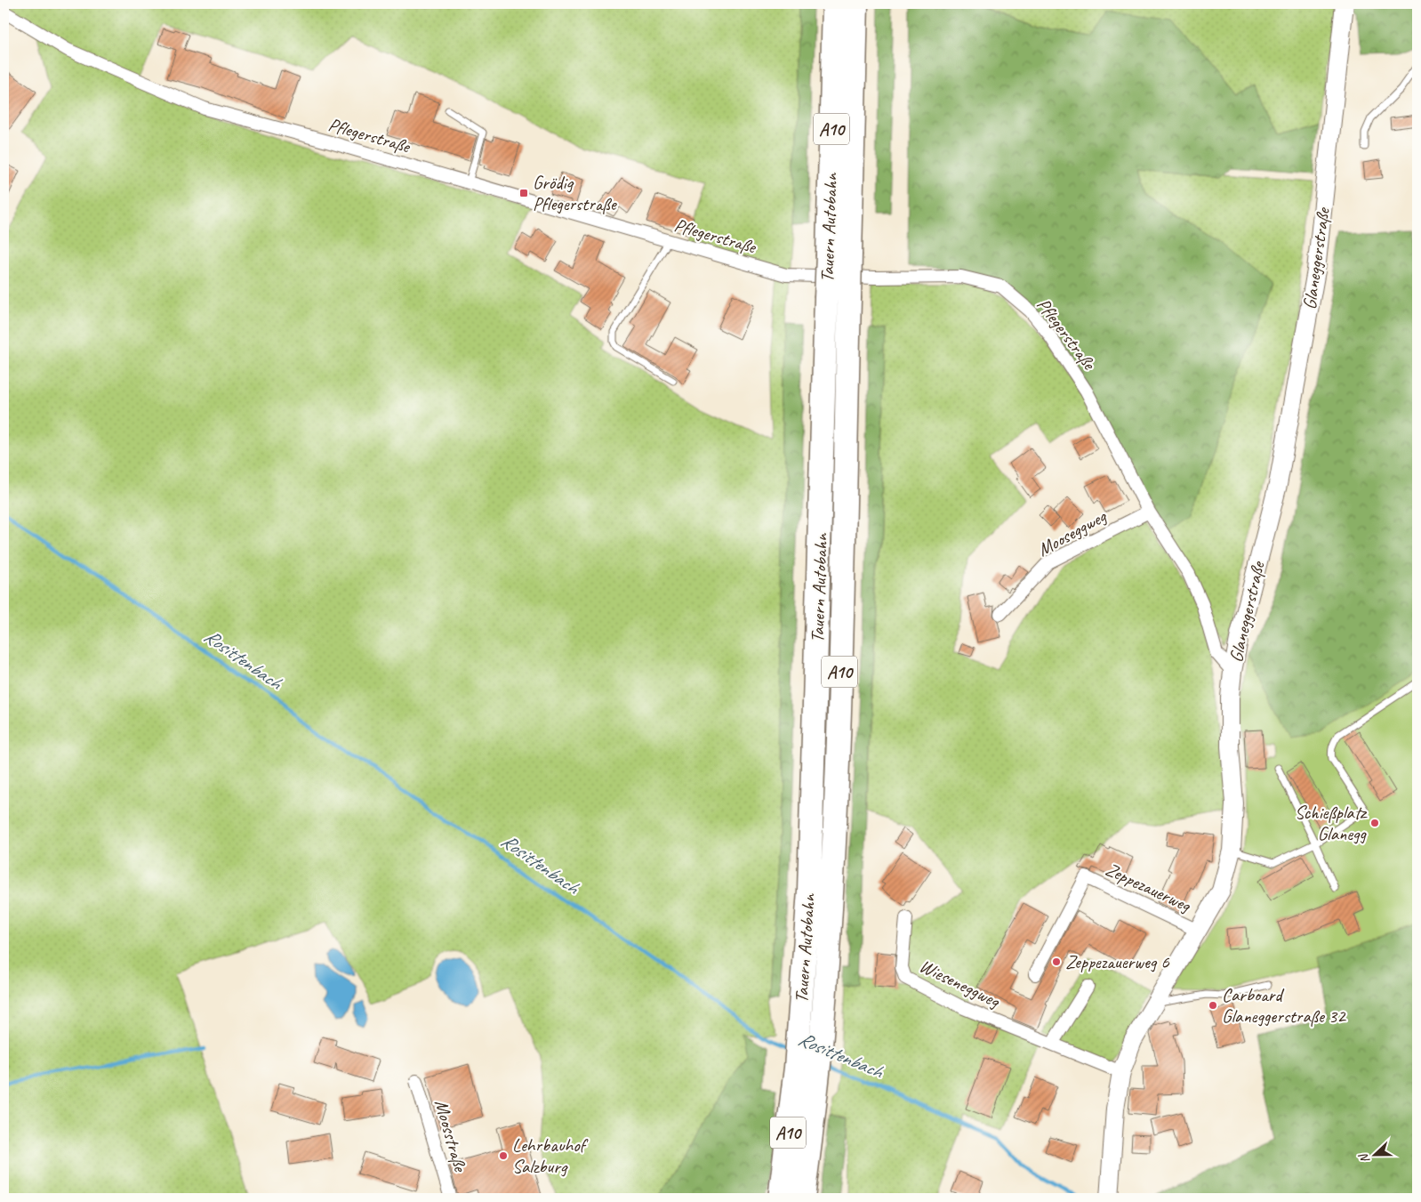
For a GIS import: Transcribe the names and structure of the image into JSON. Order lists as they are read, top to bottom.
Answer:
{
  "streets": {
    "highway": ["A10", "Tauern Autobahn"],
    "street": [
      "Pflegerstraße",
      "Glaneggerstraße",
      "Mooseggweg",
      "Zeppezauerweg",
      "Wieseneggweg",
      "Moosstraße"
    ]
  },
  "crossings": [
    ["Pflegerstraße", "Glaneggerstraße"],
    ["Pflegerstraße", "Mooseggweg"],
    ["Glaneggerstraße", "Zeppezauerweg"],
    ["Glaneggerstraße", "Wieseneggweg"]
  ],
  "water": ["Rosittenbach"],
  "places": {
    "transit": ["Grödig Pflegerstraße"],
    "other": [
      "Schießplatz Glanegg",
      "Zeppezauerweg 6",
      "Carboard Glaneggerstraße 32",
      "Lehrbauhof Salzburg"
    ]
  },
  "north": "left"
}
